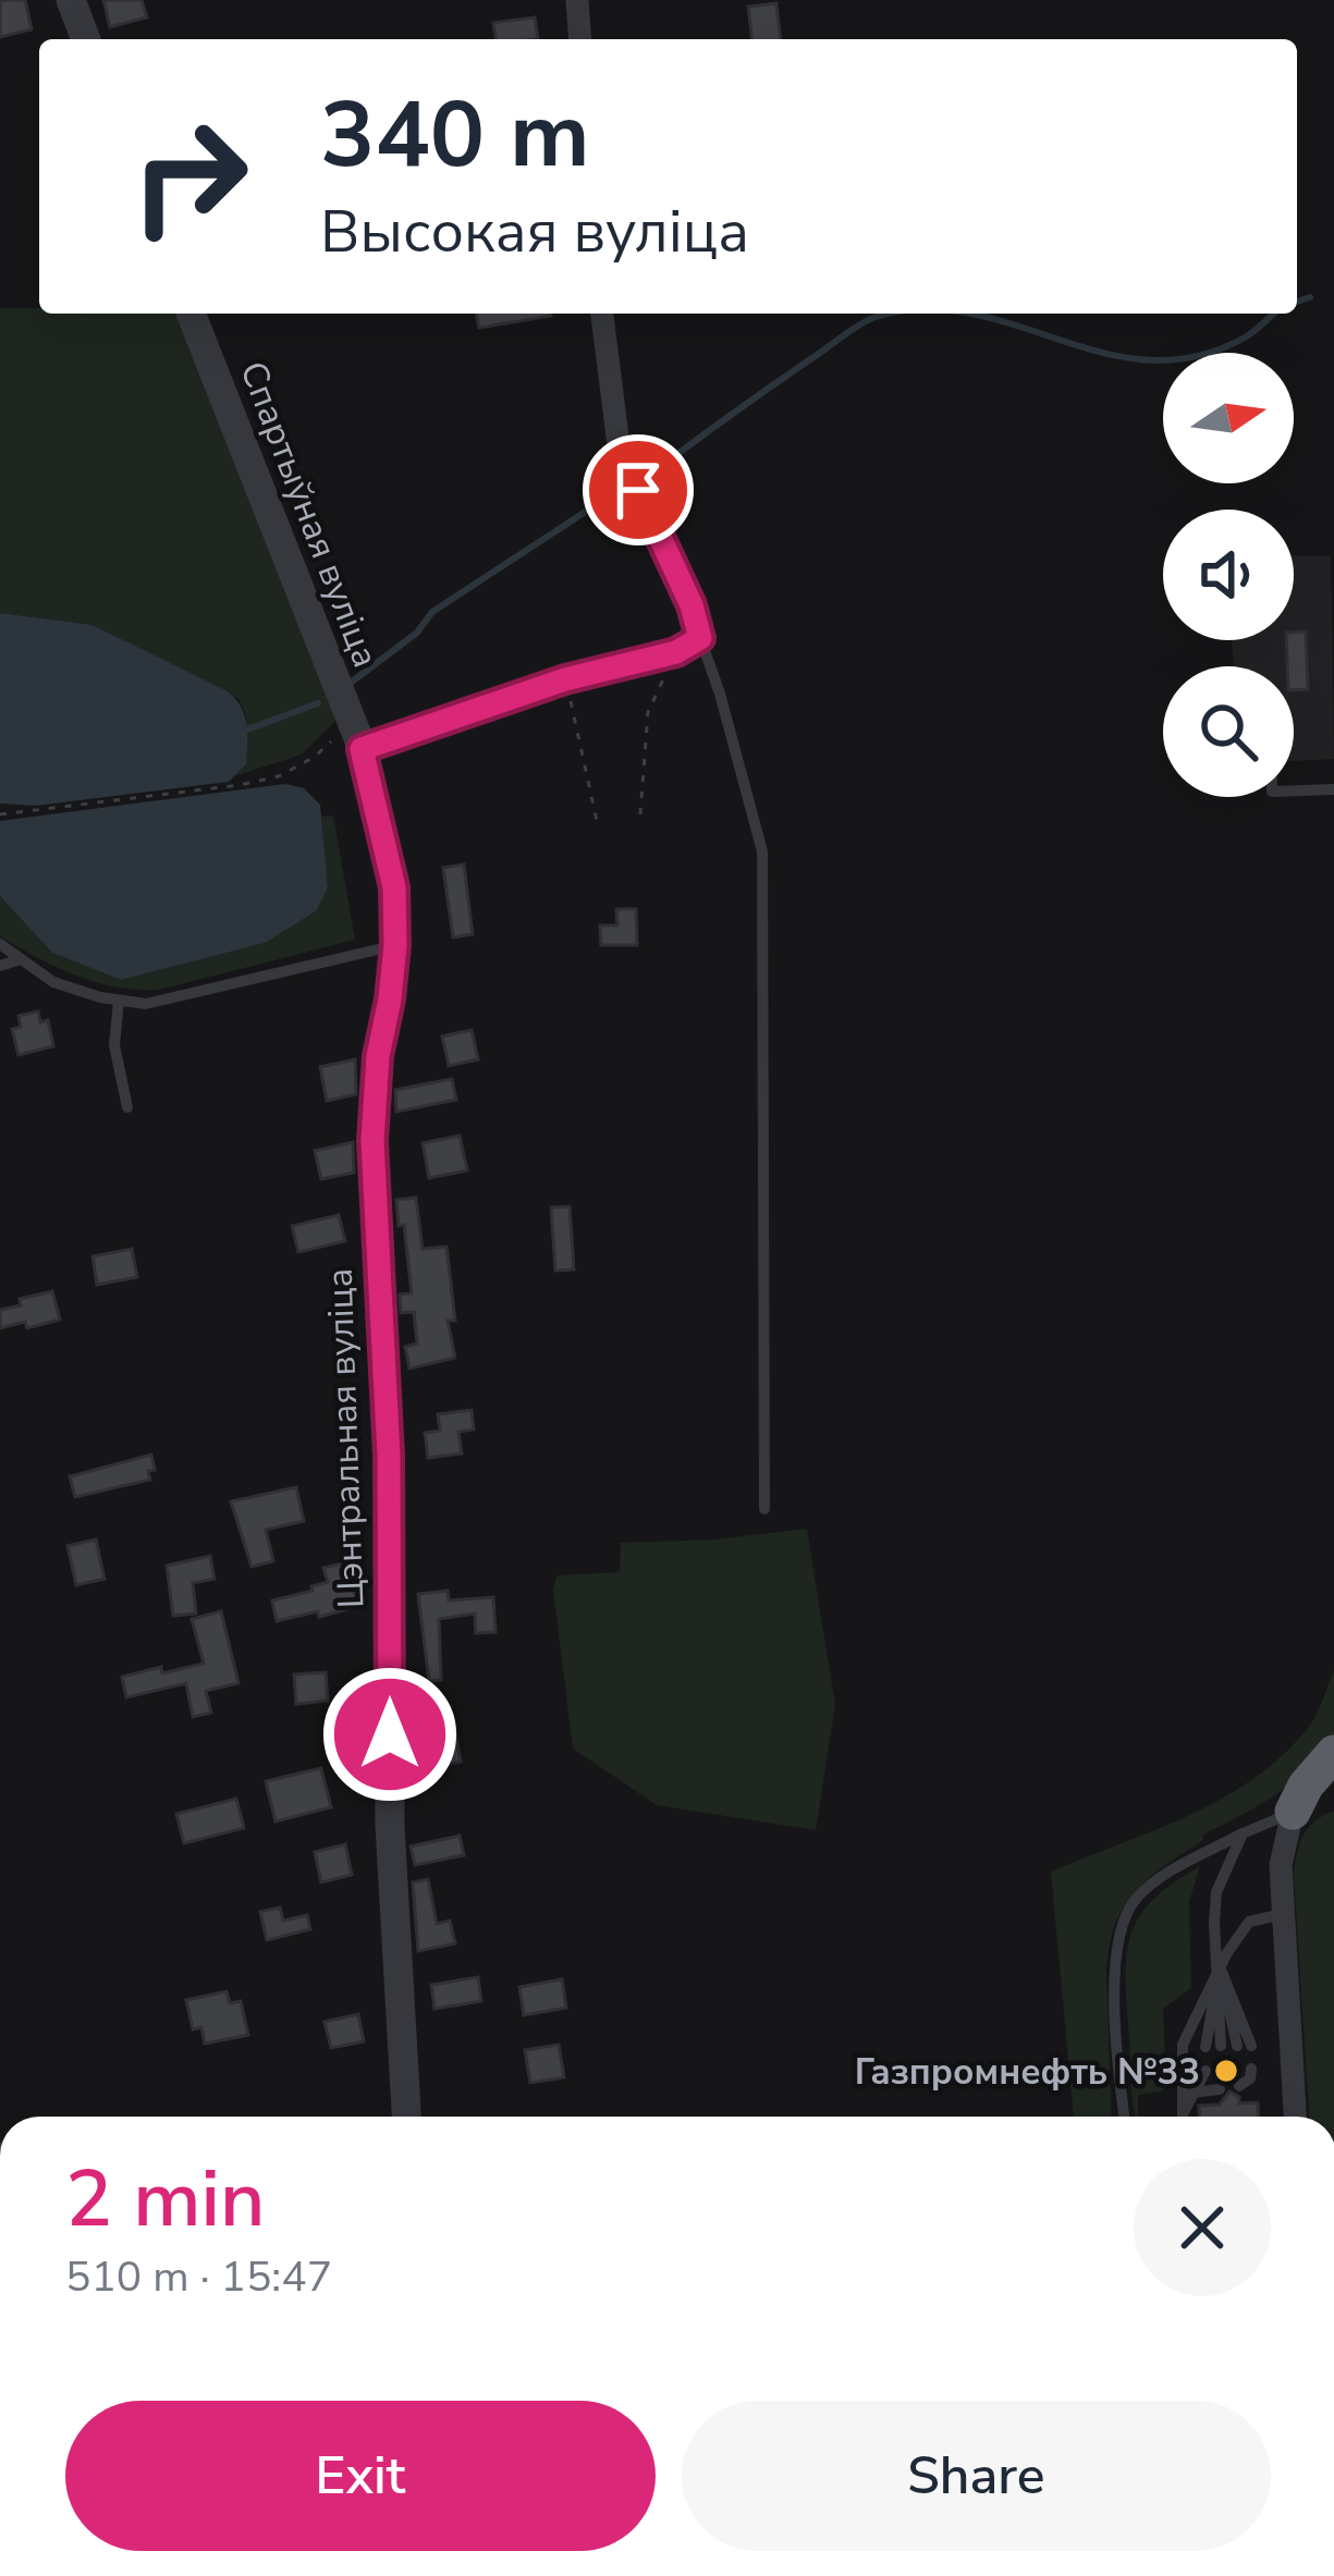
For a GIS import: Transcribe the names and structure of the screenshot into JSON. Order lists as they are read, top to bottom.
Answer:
{
  "streets": {
    "street": ["Спартыўная вуліца", "Цэнтральная вуліца"]
  },
  "crossings": [
    ["Спартыўная вуліца", "Цэнтральная вуліца"]
  ],
  "places": ["Газпромнефть №33"],
  "north": "right",
  "page": {
    "turn": ["340 m", "Высокая вуліца"],
    "heading": ["2 min", "510 m · 15:47"],
    "buttons": ["Exit", "Share"]
  }
}
